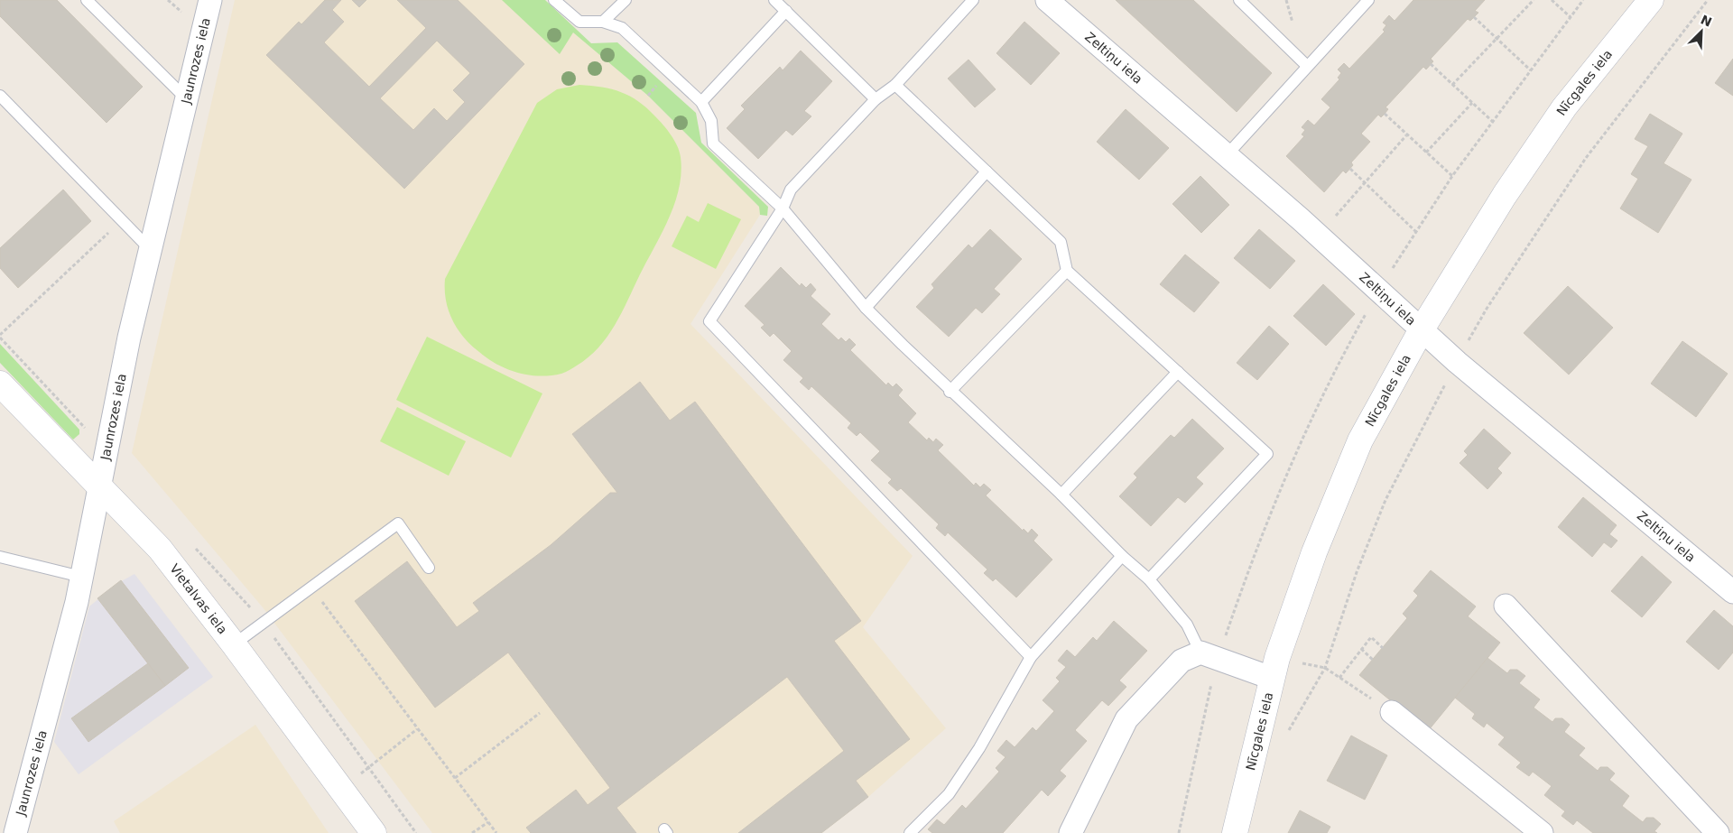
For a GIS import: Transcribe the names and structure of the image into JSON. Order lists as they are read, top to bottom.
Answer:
{
  "streets": {
    "street": [
      "Zeltiņu iela",
      "Jaunrozes iela",
      "Nīcgales iela",
      "Vietalvas iela"
    ]
  },
  "crossings": [
    ["Zeltiņu iela", "Nīcgales iela"],
    ["Jaunrozes iela", "Vietalvas iela"]
  ],
  "north": "top right"
}
